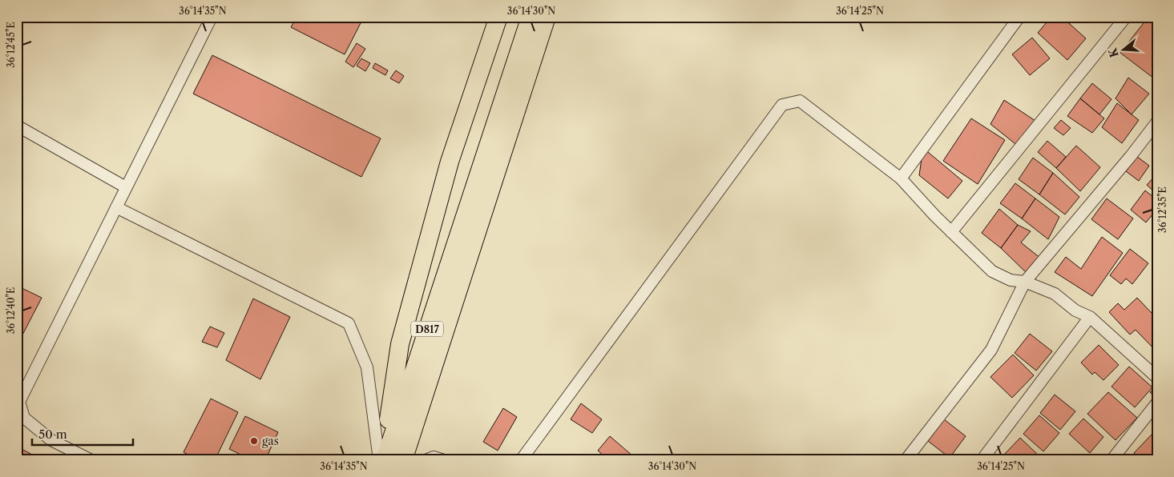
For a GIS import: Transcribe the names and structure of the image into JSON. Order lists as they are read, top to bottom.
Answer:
{
  "streets": {
    "highway": ["D817"]
  },
  "places": ["gas"],
  "scale_bar": "50 m",
  "north": "left",
  "coordinates": [
    "36°14'35\"N",
    "36°14'30\"N",
    "36°14'25\"N",
    "36°12'45\"E",
    "36°12'35\"E",
    "36°12'40\"E"
  ]
}
